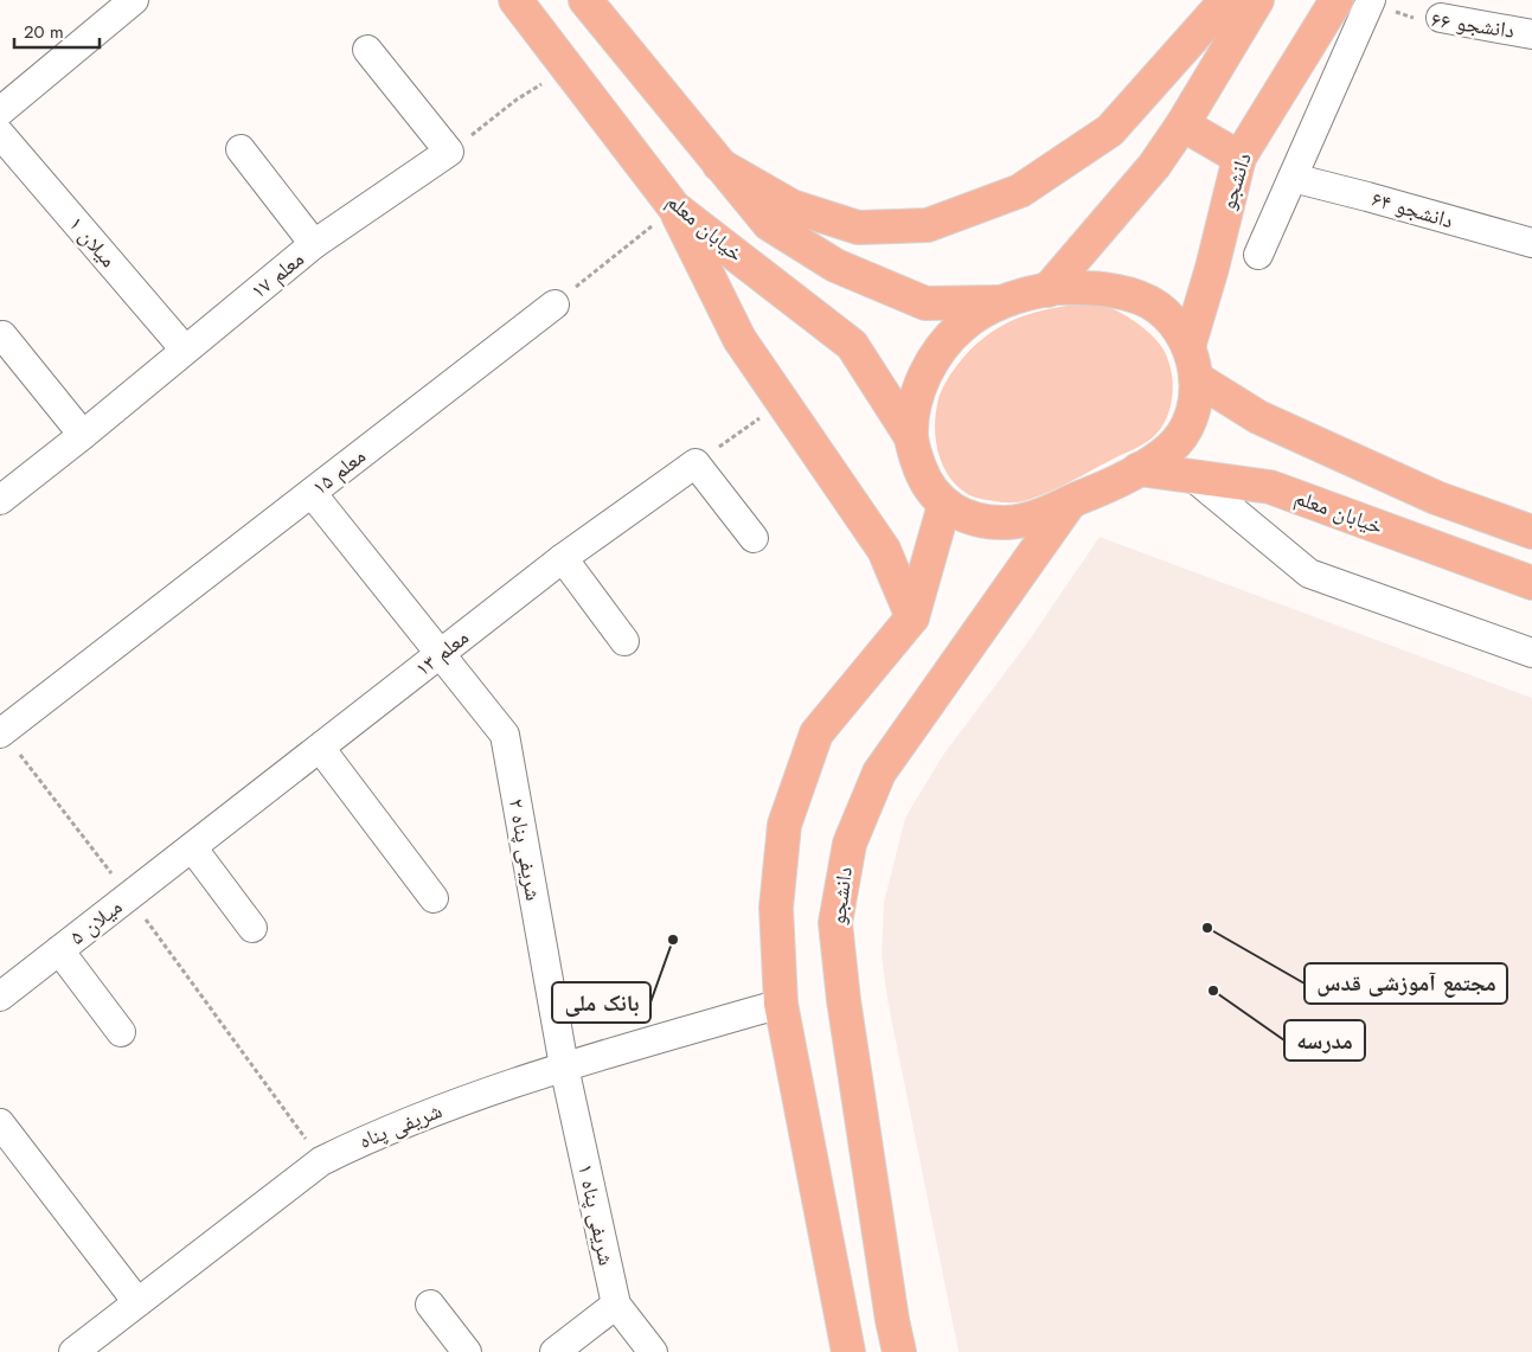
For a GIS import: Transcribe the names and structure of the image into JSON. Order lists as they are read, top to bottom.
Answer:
{
  "streets": {
    "main road": ["دانشجو", "خیابان معلم"],
    "street": [
      "دانشجو ۶۶",
      "دانشجو ۶۴",
      "میلان ۱",
      "معلم ۱۷",
      "معلم ۱۵",
      "معلم ۱۳",
      "شریفی پناه ۲",
      "میلان ۵",
      "شریفی پناه",
      "شریفی پناه ۱"
    ]
  },
  "crossings": [
    ["دانشجو", "خیابان معلم"],
    ["میلان ۱", "معلم ۱۷"],
    ["معلم ۱۵", "شریفی پناه ۲"],
    ["معلم ۱۳", "شریفی پناه ۲"],
    ["معلم ۱۳", "میلان ۵"],
    ["شریفی پناه ۲", "شریفی پناه"],
    ["شریفی پناه ۲", "شریفی پناه ۱"],
    ["شریفی پناه", "شریفی پناه ۱"]
  ],
  "places": ["مجتمع آموزشی قدس", "بانک ملی", "مدرسه"],
  "scale_bar": "20 m"
}
